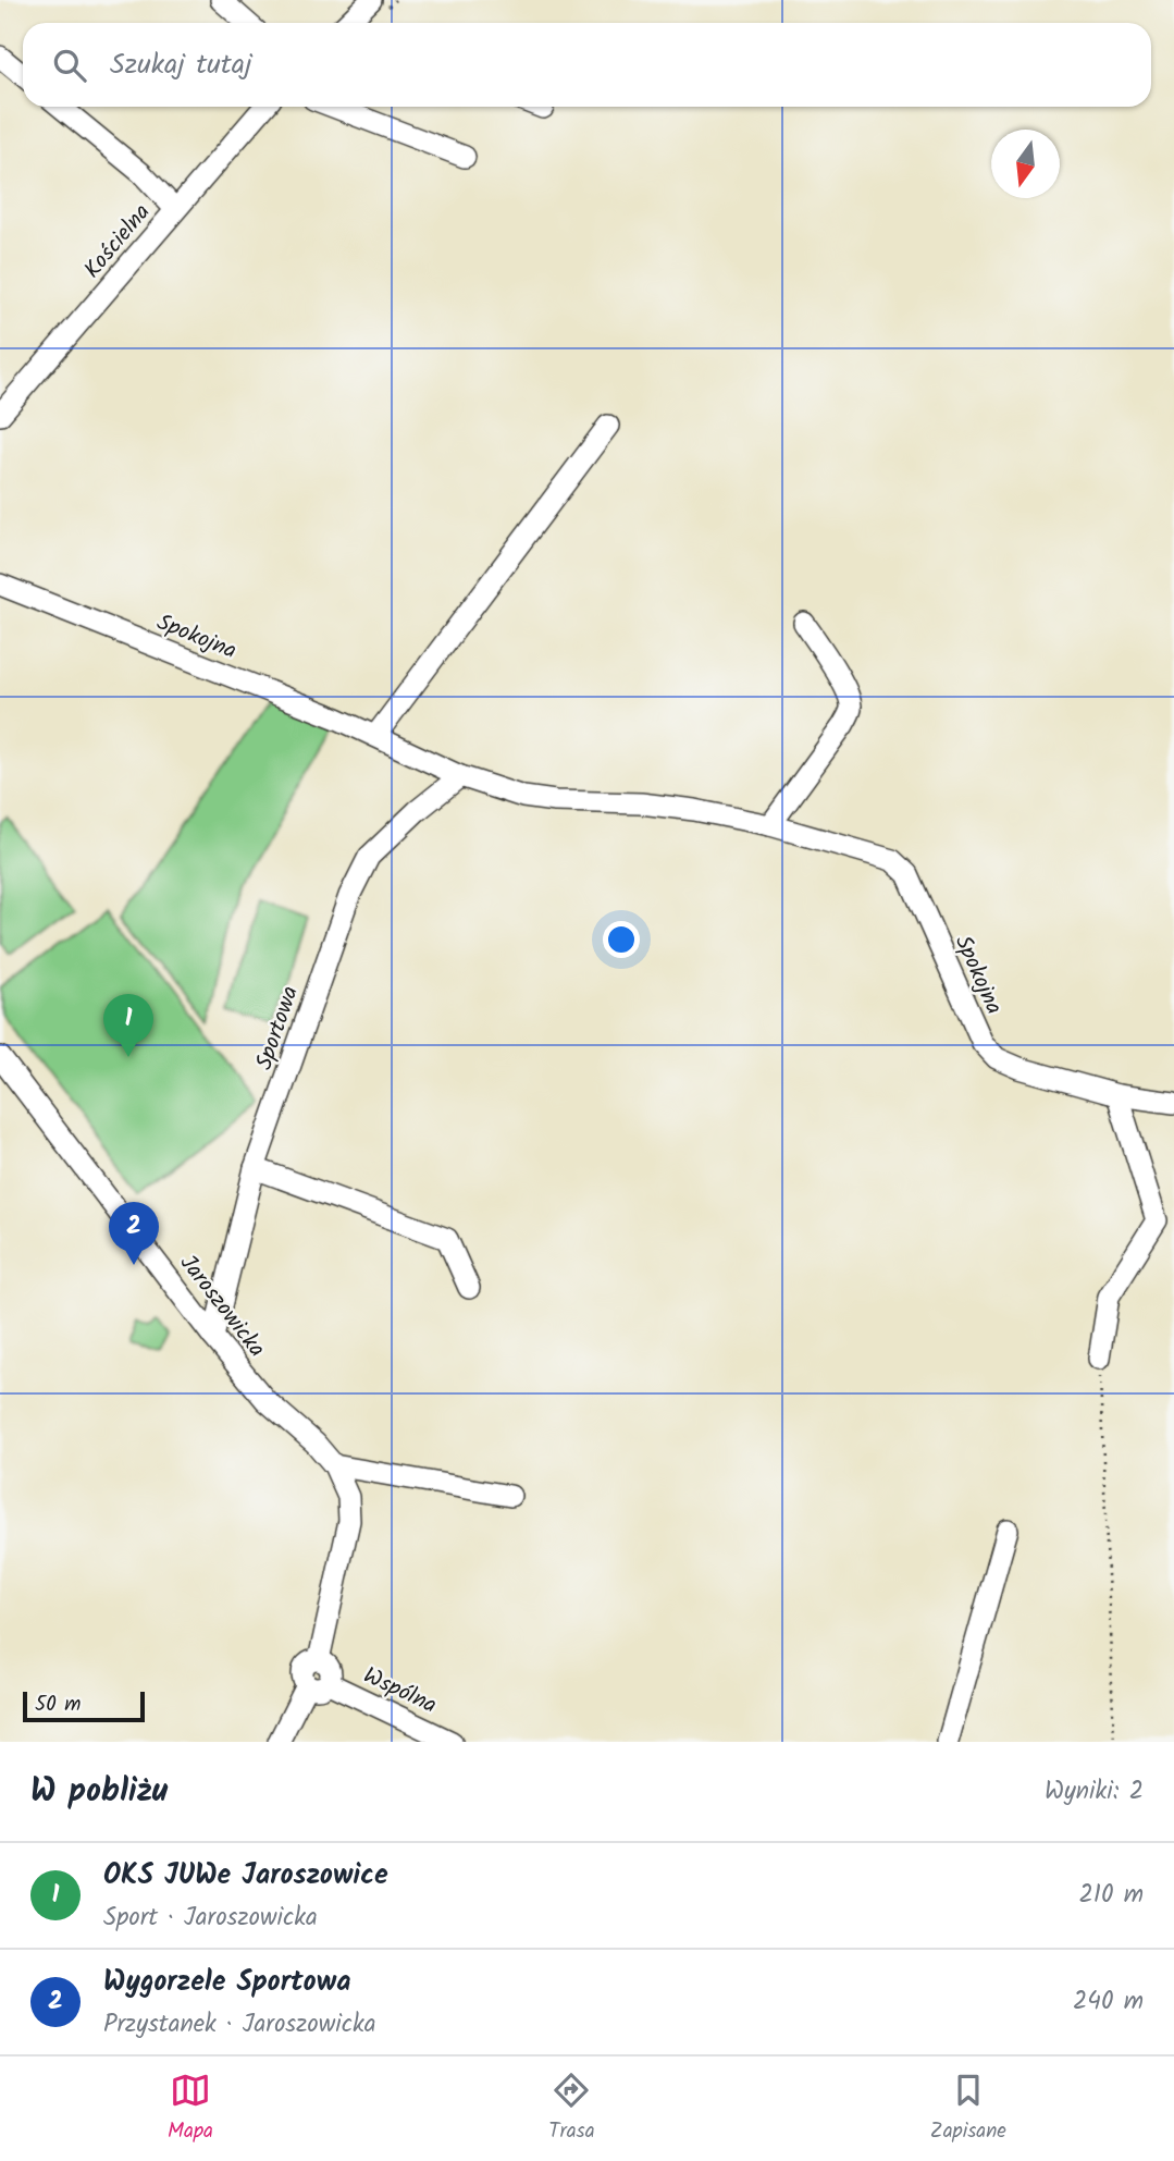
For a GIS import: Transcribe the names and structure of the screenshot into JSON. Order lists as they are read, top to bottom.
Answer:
{
  "streets": {
    "street": [
      "Kościelna",
      "Spokojna",
      "Sportowa",
      "Jaroszowicka",
      "Wspólna"
    ]
  },
  "crossings": [
    ["Spokojna", "Sportowa"],
    ["Sportowa", "Jaroszowicka"],
    ["Jaroszowicka", "Wspólna"]
  ],
  "scale_bar": "50 m",
  "north": "bottom",
  "page": {
    "search": "Szukaj tutaj",
    "pins": ["1", "2"],
    "scale": "50 m",
    "heading": ["W pobliżu", "Wyniki: 2"],
    "list": [
      {
        "mark": "1",
        "name": "OKS JUWe Jaroszowice",
        "note": "Sport · Jaroszowicka",
        "value": "210 m"
      },
      {
        "mark": "2",
        "name": "Wygorzele Sportowa",
        "note": "Przystanek · Jaroszowicka",
        "value": "240 m"
      }
    ],
    "nav": ["Mapa", "Trasa", "Zapisane"]
  }
}
